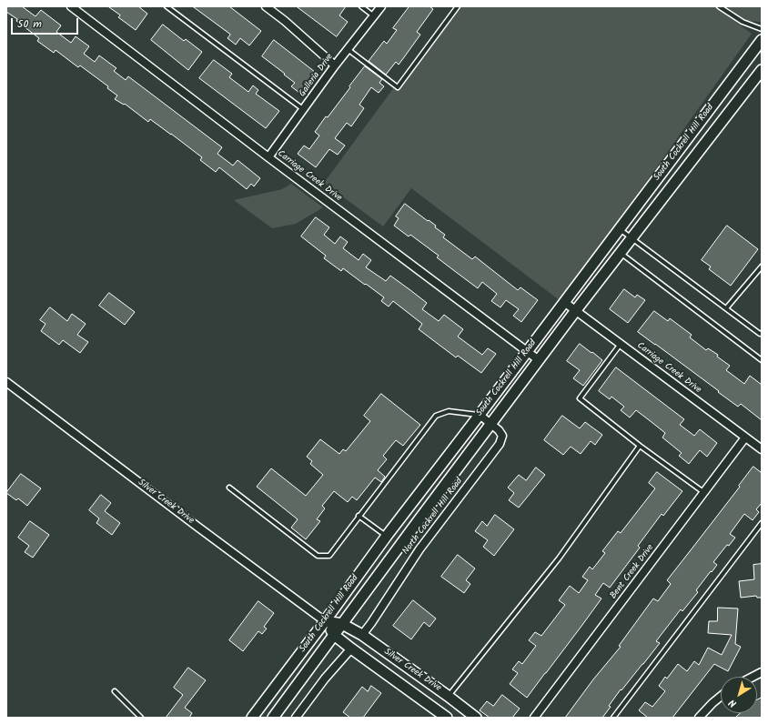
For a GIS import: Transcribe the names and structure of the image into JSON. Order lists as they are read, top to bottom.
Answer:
{
  "streets": {
    "main road": ["South Cockrell Hill Road", "Silver Creek Drive"],
    "street": [
      "Galleria Drive",
      "Carriage Creek Drive",
      "North Cockrell Hill Road",
      "Bent Creek Drive"
    ]
  },
  "crossings": [
    ["Galleria Drive", "Carriage Creek Drive"],
    ["South Cockrell Hill Road", "Carriage Creek Drive"],
    ["South Cockrell Hill Road", "Silver Creek Drive"],
    ["South Cockrell Hill Road", "North Cockrell Hill Road"],
    ["Carriage Creek Drive", "Bent Creek Drive"],
    ["Silver Creek Drive", "North Cockrell Hill Road"]
  ],
  "scale_bar": "50 m",
  "north": "bottom left"
}
